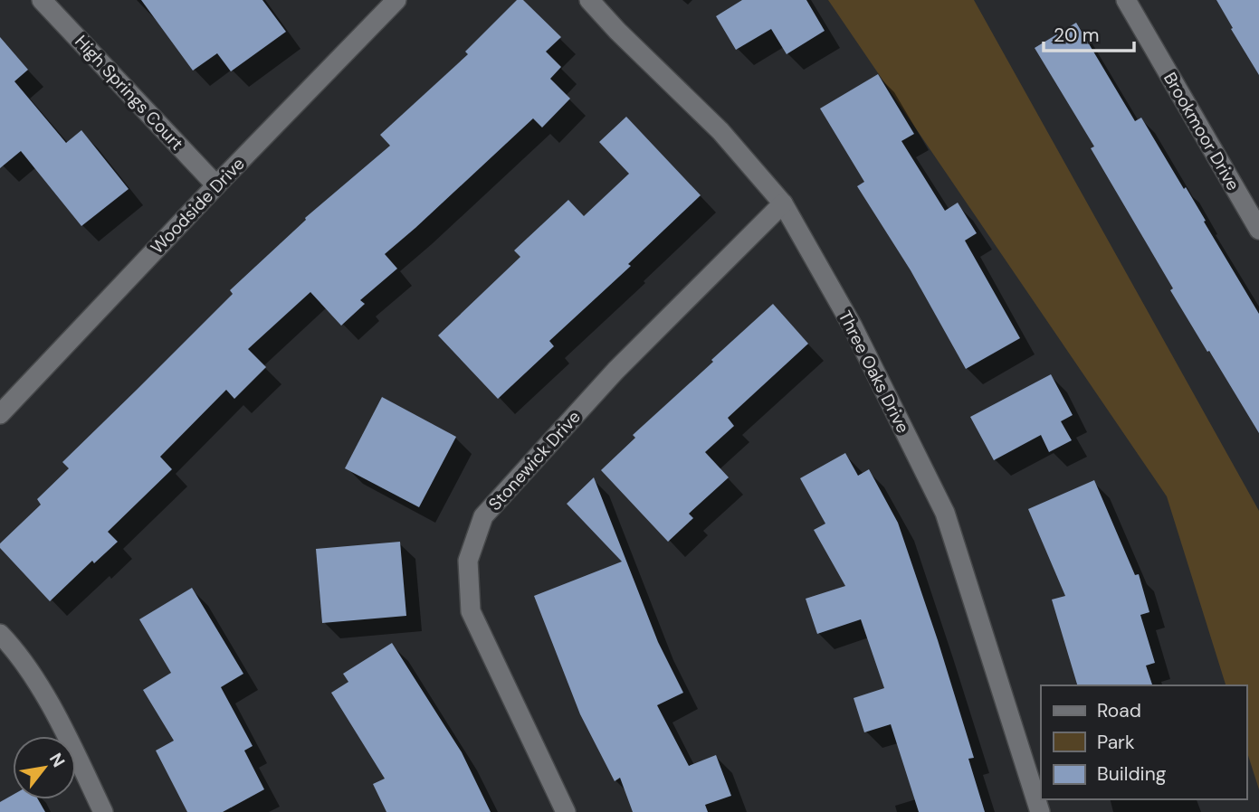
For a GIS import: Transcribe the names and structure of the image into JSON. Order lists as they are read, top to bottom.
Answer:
{
  "streets": {
    "street": [
      "High Springs Court",
      "Brookmoor Drive",
      "Woodside Drive",
      "Three Oaks Drive",
      "Stonewick Drive"
    ]
  },
  "crossings": [
    ["High Springs Court", "Woodside Drive"],
    ["Three Oaks Drive", "Stonewick Drive"]
  ],
  "legend": ["Road", "Park", "Building"],
  "scale_bar": "20 m",
  "north": "top right"
}
